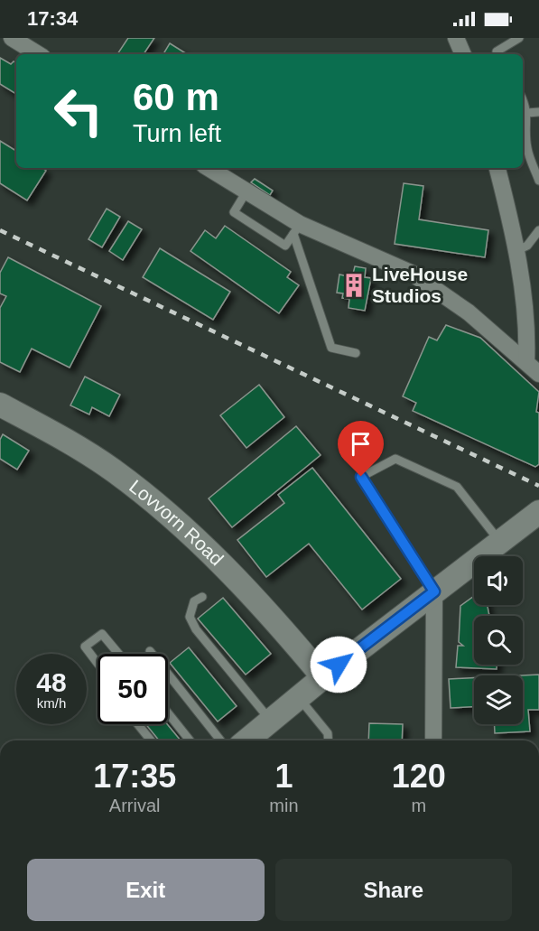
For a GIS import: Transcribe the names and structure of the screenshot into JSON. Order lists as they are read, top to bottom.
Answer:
{
  "streets": {
    "street": ["Lovvorn Road"]
  },
  "places": {
    "building": ["LiveHouse Studios"]
  },
  "page": {
    "status": "17:34",
    "turn": ["60 m", "Turn left"],
    "speed": "48 km/h",
    "limit": "50",
    "eta": [
      "17:35",
      "Arrival",
      "1",
      "min",
      "120",
      "m"
    ],
    "buttons": ["Exit", "Share"]
  }
}
